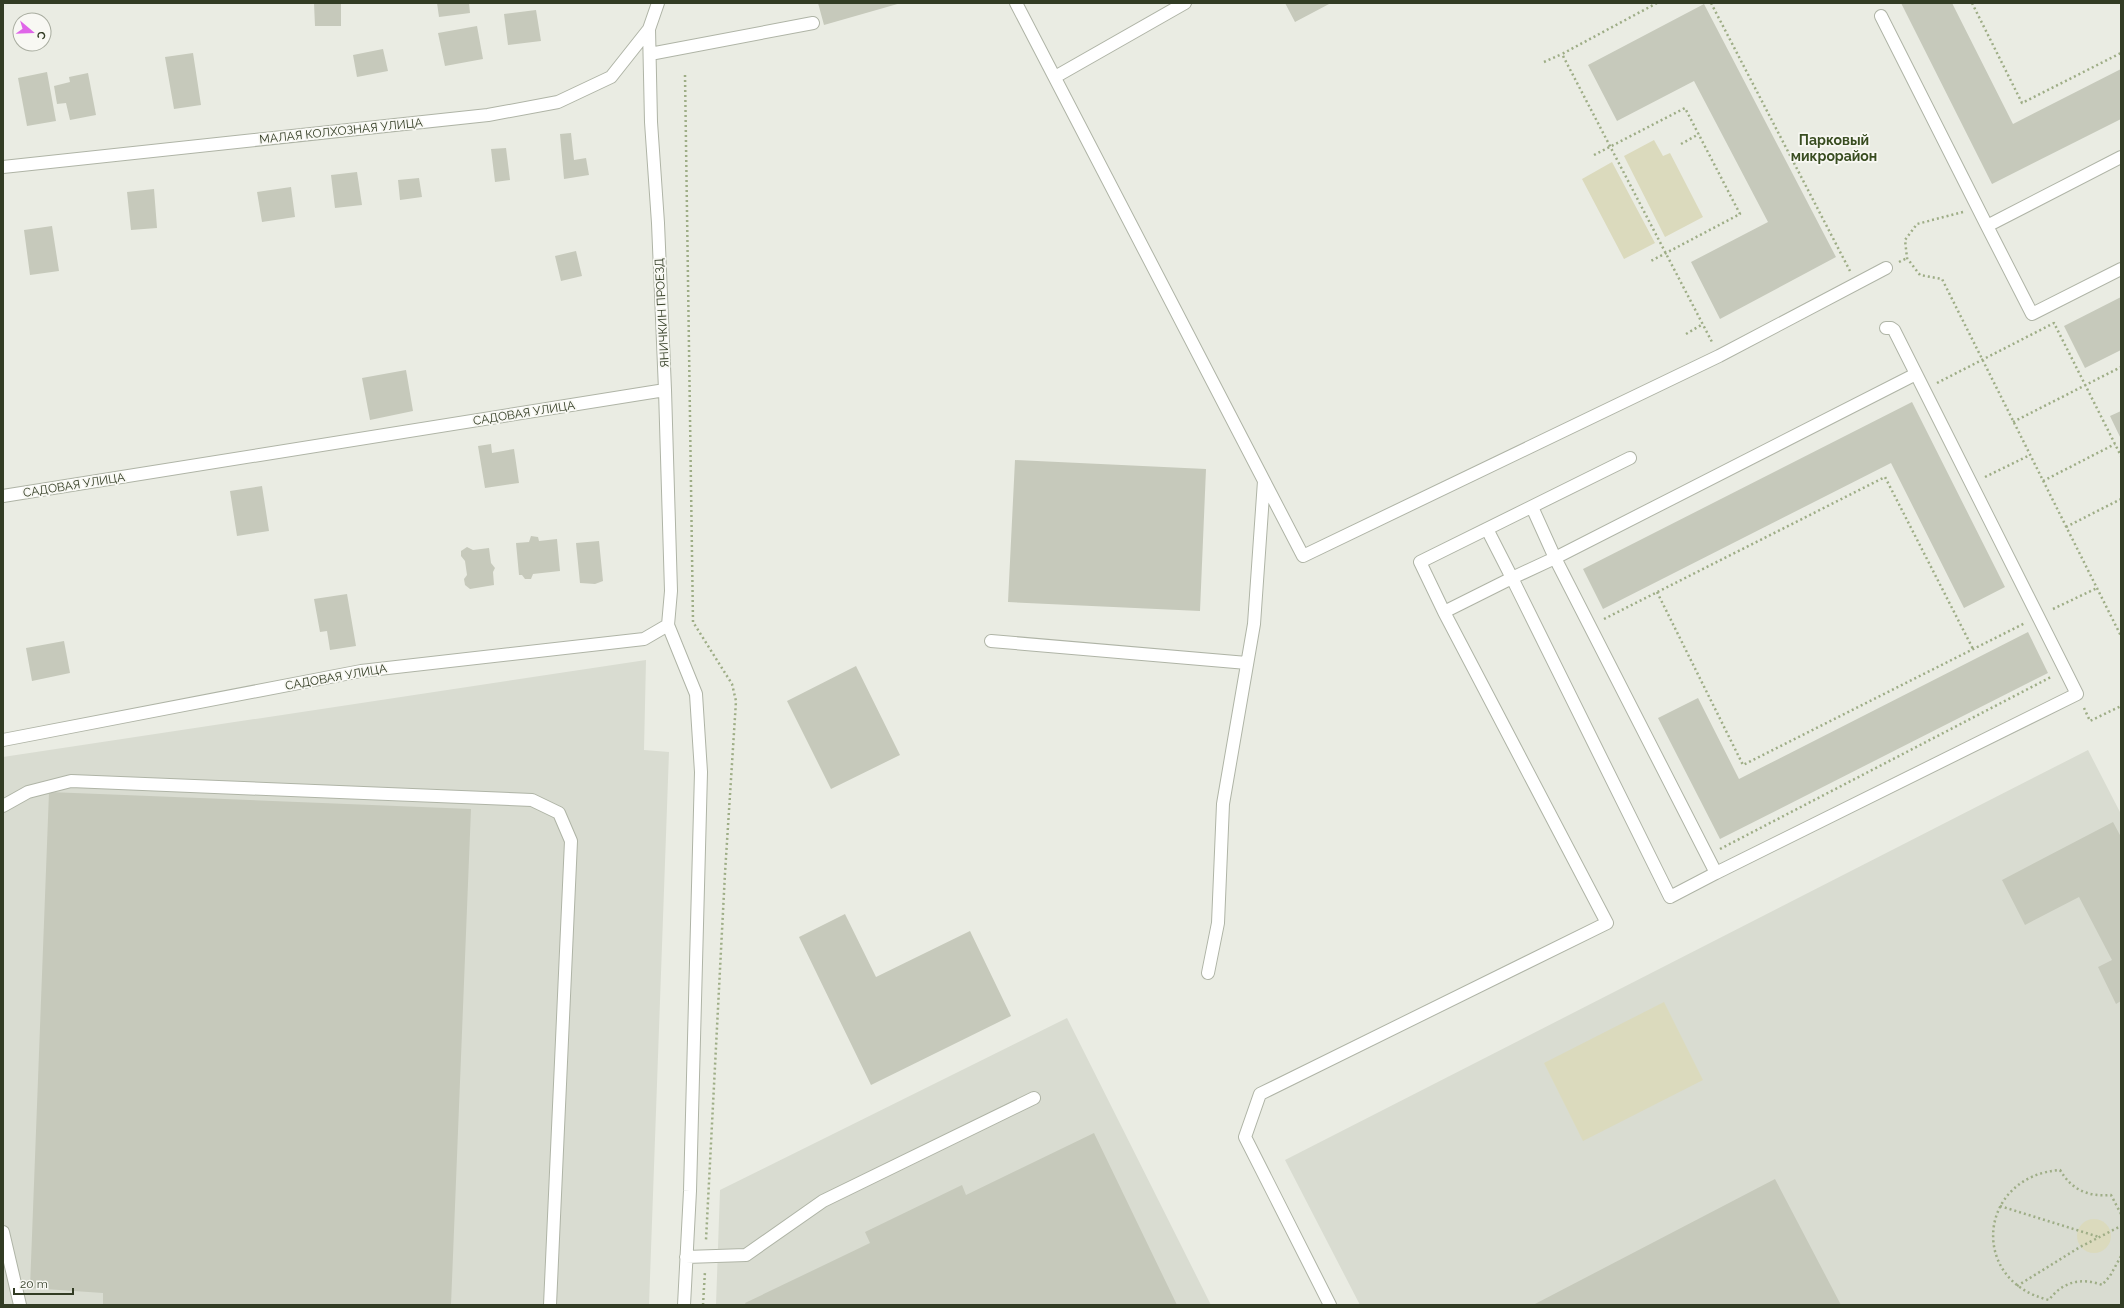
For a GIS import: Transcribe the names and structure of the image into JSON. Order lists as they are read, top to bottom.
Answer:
{
  "streets": {
    "street": ["МАЛАЯ КОЛХОЗНАЯ УЛИЦА", "ЯНИЧКИН ПРОЕЗД", "САДОВАЯ УЛИЦА"]
  },
  "crossings": [
    ["МАЛАЯ КОЛХОЗНАЯ УЛИЦА", "ЯНИЧКИН ПРОЕЗД"],
    ["ЯНИЧКИН ПРОЕЗД", "САДОВАЯ УЛИЦА"]
  ],
  "districts": ["Парковый микрорайон"],
  "scale_bar": "20 m",
  "north": "right"
}
